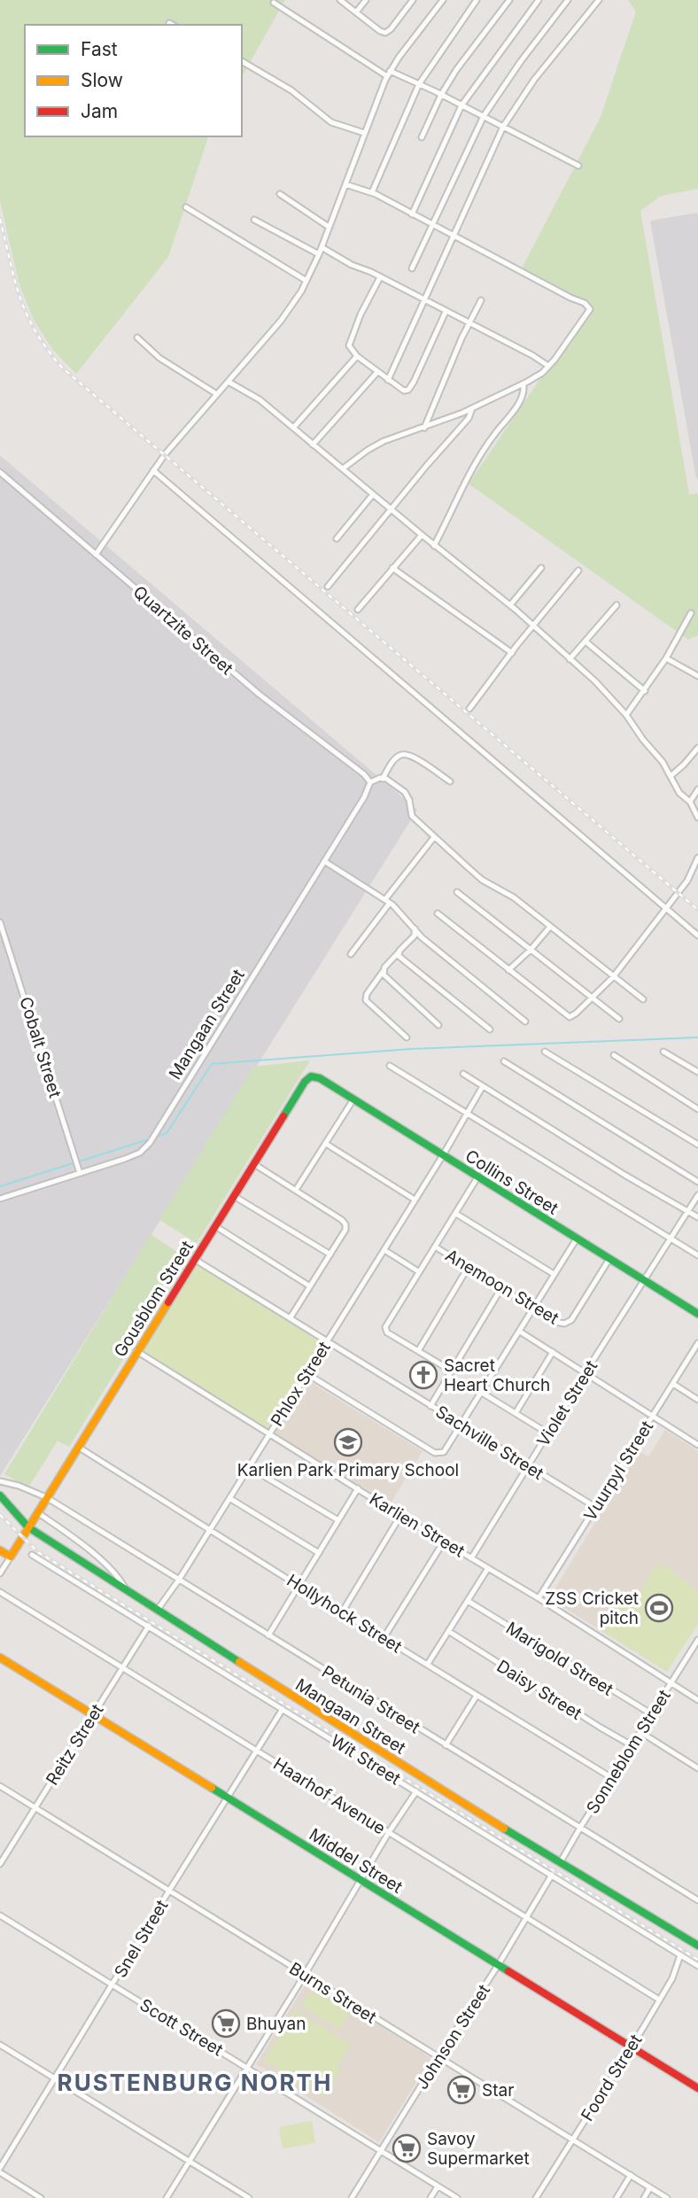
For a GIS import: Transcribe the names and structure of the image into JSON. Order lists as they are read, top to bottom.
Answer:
{
  "streets": {
    "street": [
      "Quartzite Street",
      "Mangaan Street",
      "Cobalt Street",
      "Collins Street",
      "Anemoon Street",
      "Gousblom Street",
      "Phlox Street",
      "Violet Street",
      "Sachville Street",
      "Vuurpyl Street",
      "Karlien Street",
      "Hollyhock Street",
      "Marigold Street",
      "Daisy Street",
      "Petunia Street",
      "Reitz Street",
      "Sonneblom Street",
      "Wit Street",
      "Haarhof Avenue",
      "Middel Street",
      "Snel Street",
      "Burns Street",
      "Scott Street",
      "Johnson Street",
      "Foord Street"
    ]
  },
  "crossings": [
    ["Quartzite Street", "Mangaan Street"],
    ["Mangaan Street", "Cobalt Street"],
    ["Mangaan Street", "Gousblom Street"],
    ["Mangaan Street", "Phlox Street"],
    ["Mangaan Street", "Sonneblom Street"],
    ["Collins Street", "Anemoon Street"],
    ["Collins Street", "Gousblom Street"],
    ["Collins Street", "Phlox Street"],
    ["Collins Street", "Violet Street"],
    ["Gousblom Street", "Sachville Street"],
    ["Gousblom Street", "Karlien Street"],
    ["Gousblom Street", "Hollyhock Street"],
    ["Gousblom Street", "Petunia Street"],
    ["Phlox Street", "Sachville Street"],
    ["Phlox Street", "Karlien Street"],
    ["Phlox Street", "Hollyhock Street"],
    ["Phlox Street", "Petunia Street"],
    ["Violet Street", "Sachville Street"],
    ["Violet Street", "Karlien Street"],
    ["Sachville Street", "Vuurpyl Street"],
    ["Vuurpyl Street", "Karlien Street"],
    ["Karlien Street", "Sonneblom Street"],
    ["Hollyhock Street", "Sonneblom Street"],
    ["Marigold Street", "Sonneblom Street"],
    ["Daisy Street", "Sonneblom Street"],
    ["Petunia Street", "Sonneblom Street"],
    ["Reitz Street", "Wit Street"],
    ["Reitz Street", "Haarhof Avenue"],
    ["Reitz Street", "Middel Street"],
    ["Reitz Street", "Burns Street"],
    ["Wit Street", "Snel Street"],
    ["Wit Street", "Johnson Street"],
    ["Wit Street", "Foord Street"],
    ["Haarhof Avenue", "Snel Street"],
    ["Haarhof Avenue", "Johnson Street"],
    ["Haarhof Avenue", "Foord Street"],
    ["Middel Street", "Snel Street"],
    ["Middel Street", "Johnson Street"],
    ["Middel Street", "Foord Street"],
    ["Snel Street", "Burns Street"],
    ["Snel Street", "Scott Street"],
    ["Burns Street", "Johnson Street"],
    ["Burns Street", "Foord Street"],
    ["Scott Street", "Johnson Street"]
  ],
  "districts": ["RUSTENBURG NORTH"],
  "places": {
    "church": ["Sacret Heart Church"],
    "school or university": ["Karlien Park Primary School"],
    "sports": ["ZSS Cricket pitch"],
    "supermarket": ["Bhuyan", "Star", "Savoy Supermarket"]
  },
  "legend": ["Fast", "Slow", "Jam"]
}
